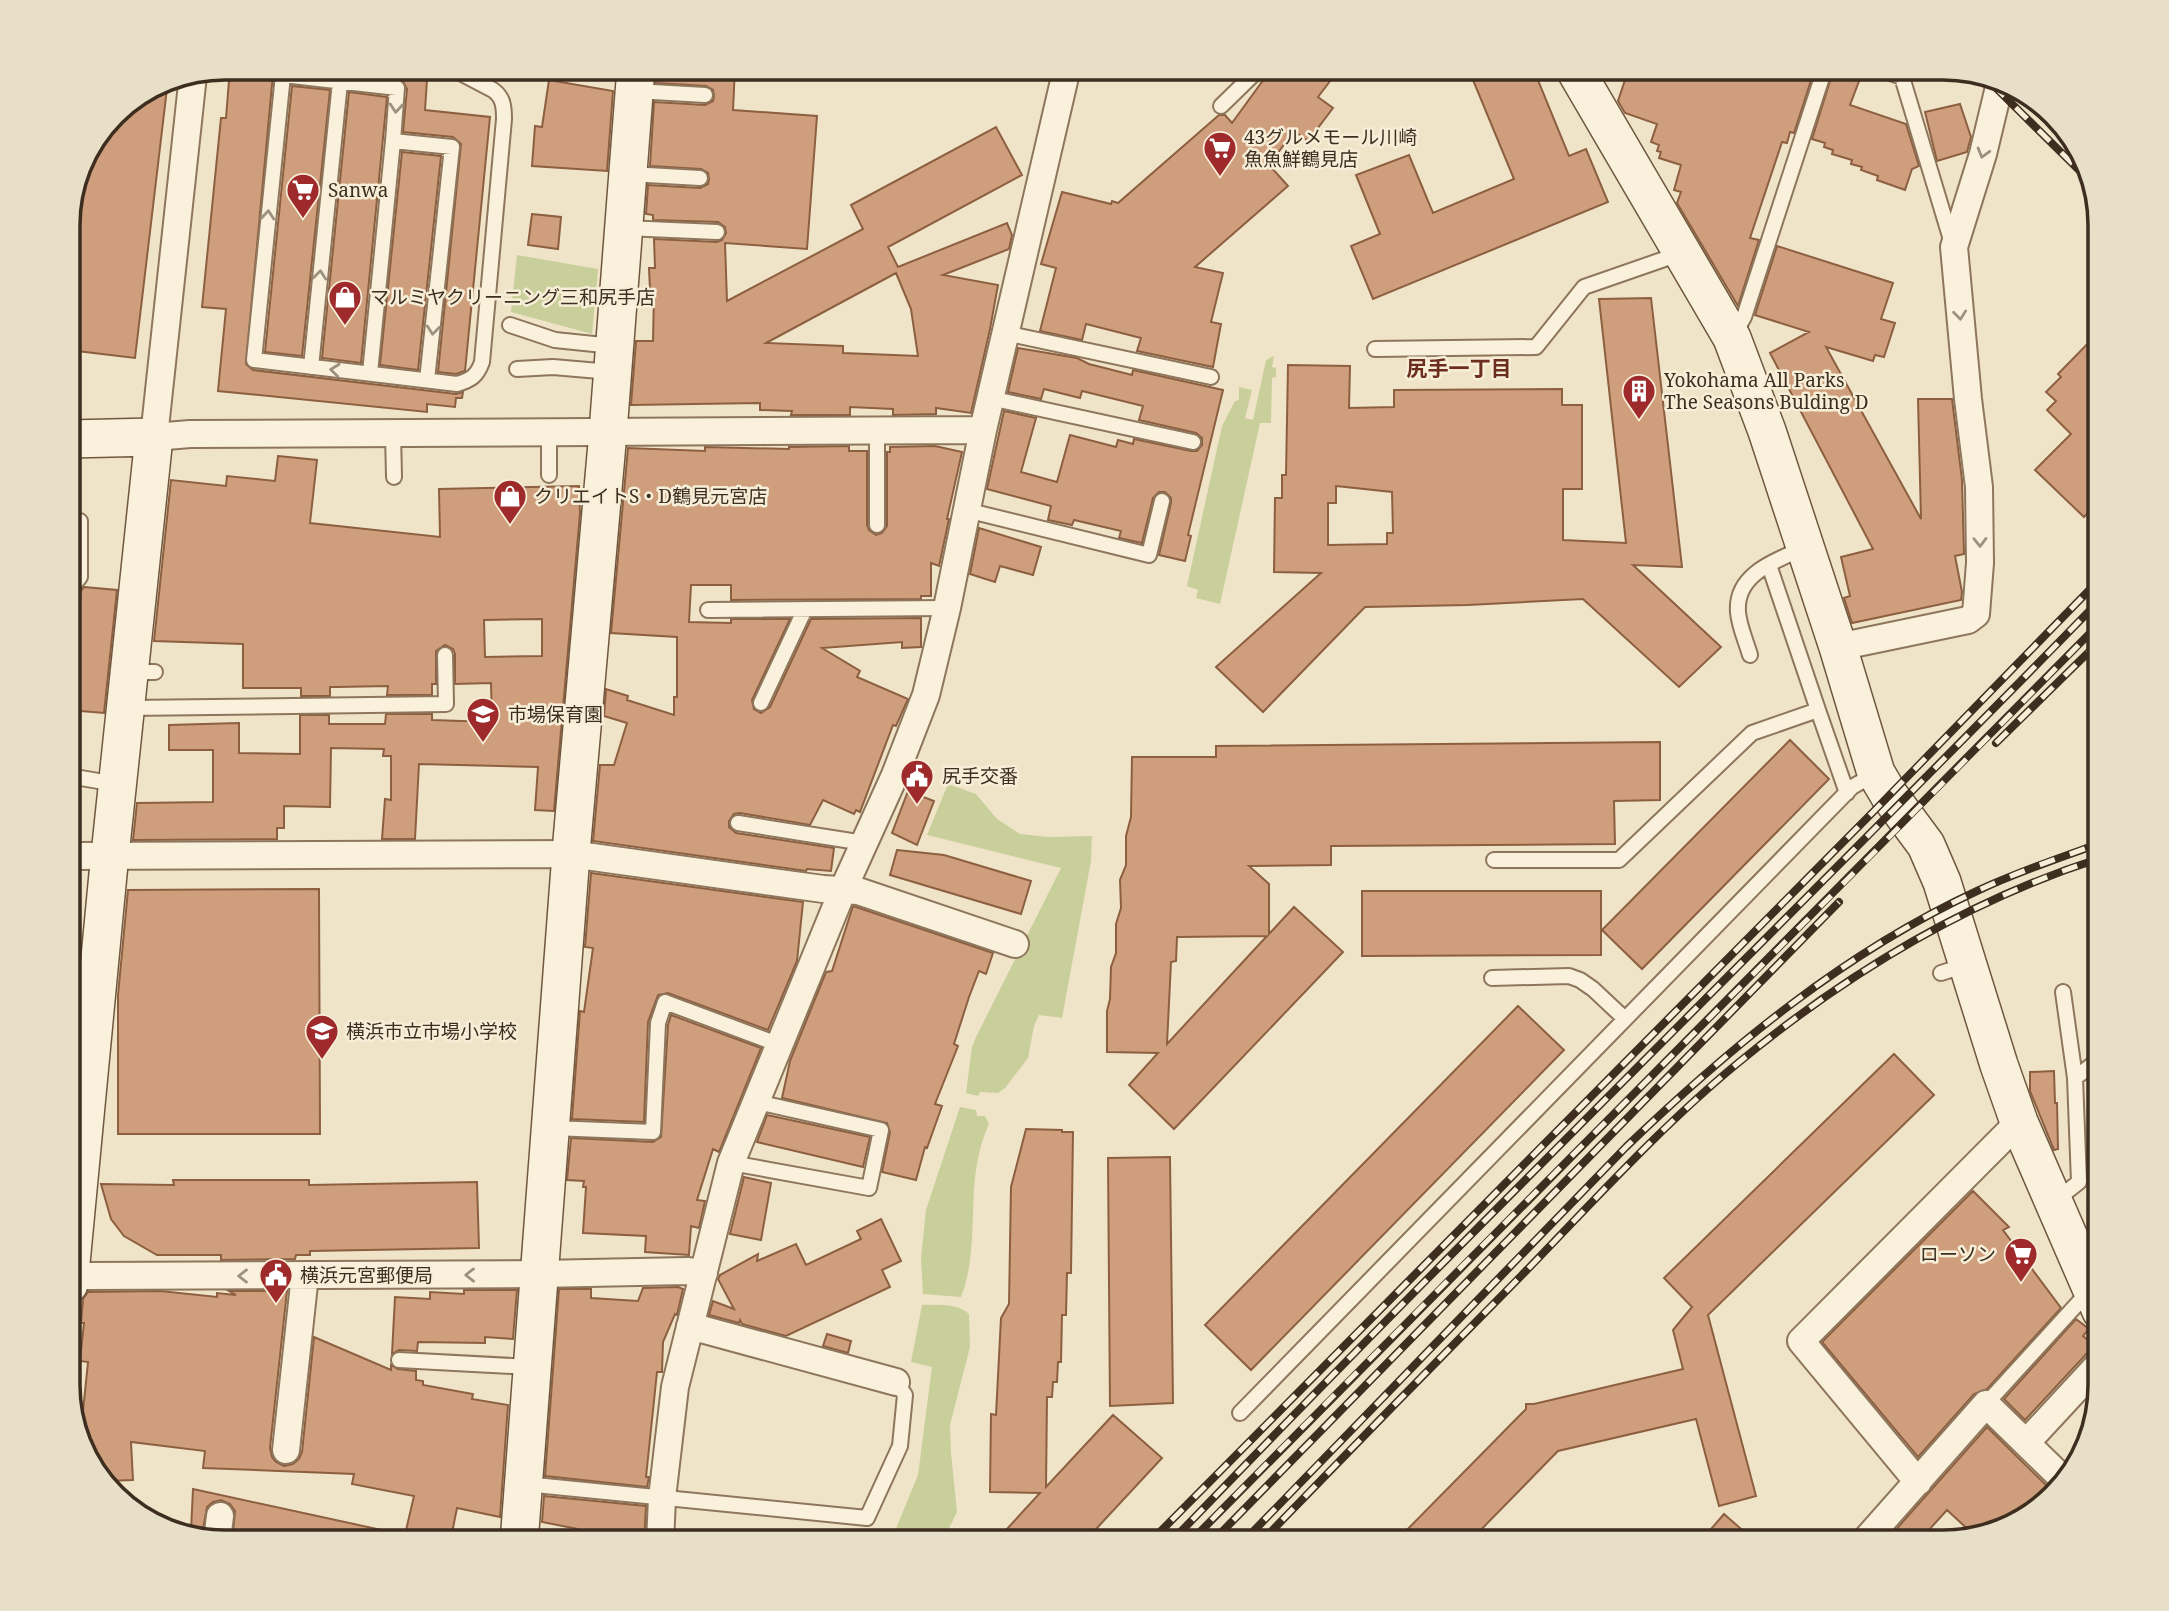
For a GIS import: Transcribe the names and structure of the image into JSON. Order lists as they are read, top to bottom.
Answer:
{
  "districts": ["尻手一丁目"],
  "places": {
    "supermarket": ["43グルメモール川崎 魚魚鮮鶴見店", "Sanwa", "ローソン"],
    "shop": ["マルミヤクリーニング三和尻手店", "クリエイトS・D鶴見元宮店"],
    "building": ["Yokohama All Parks The Seasons Bulding D"],
    "school or university": ["市場保育園", "横浜市立市場小学校"],
    "public building": ["尻手交番", "横浜元宮郵便局"]
  }
}
